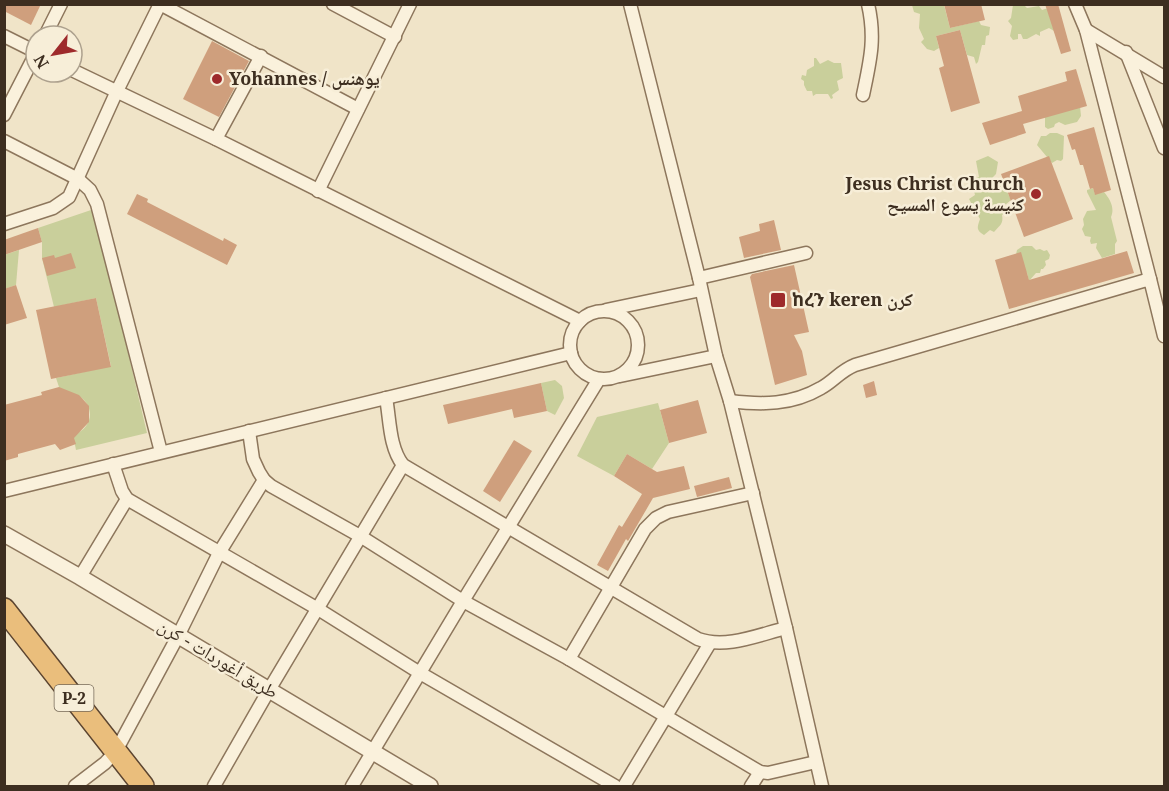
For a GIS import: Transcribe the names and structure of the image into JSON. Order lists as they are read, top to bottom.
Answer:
{
  "streets": {
    "highway": ["P-2"],
    "street": ["طريق أغوردات - كرن"]
  },
  "places": {
    "other": ["Yohannes / يوهنس", "Jesus Christ Church كنيسة يسوع المسيح"],
    "transit": ["ከረን keren كرن"]
  },
  "north": "bottom left"
}
